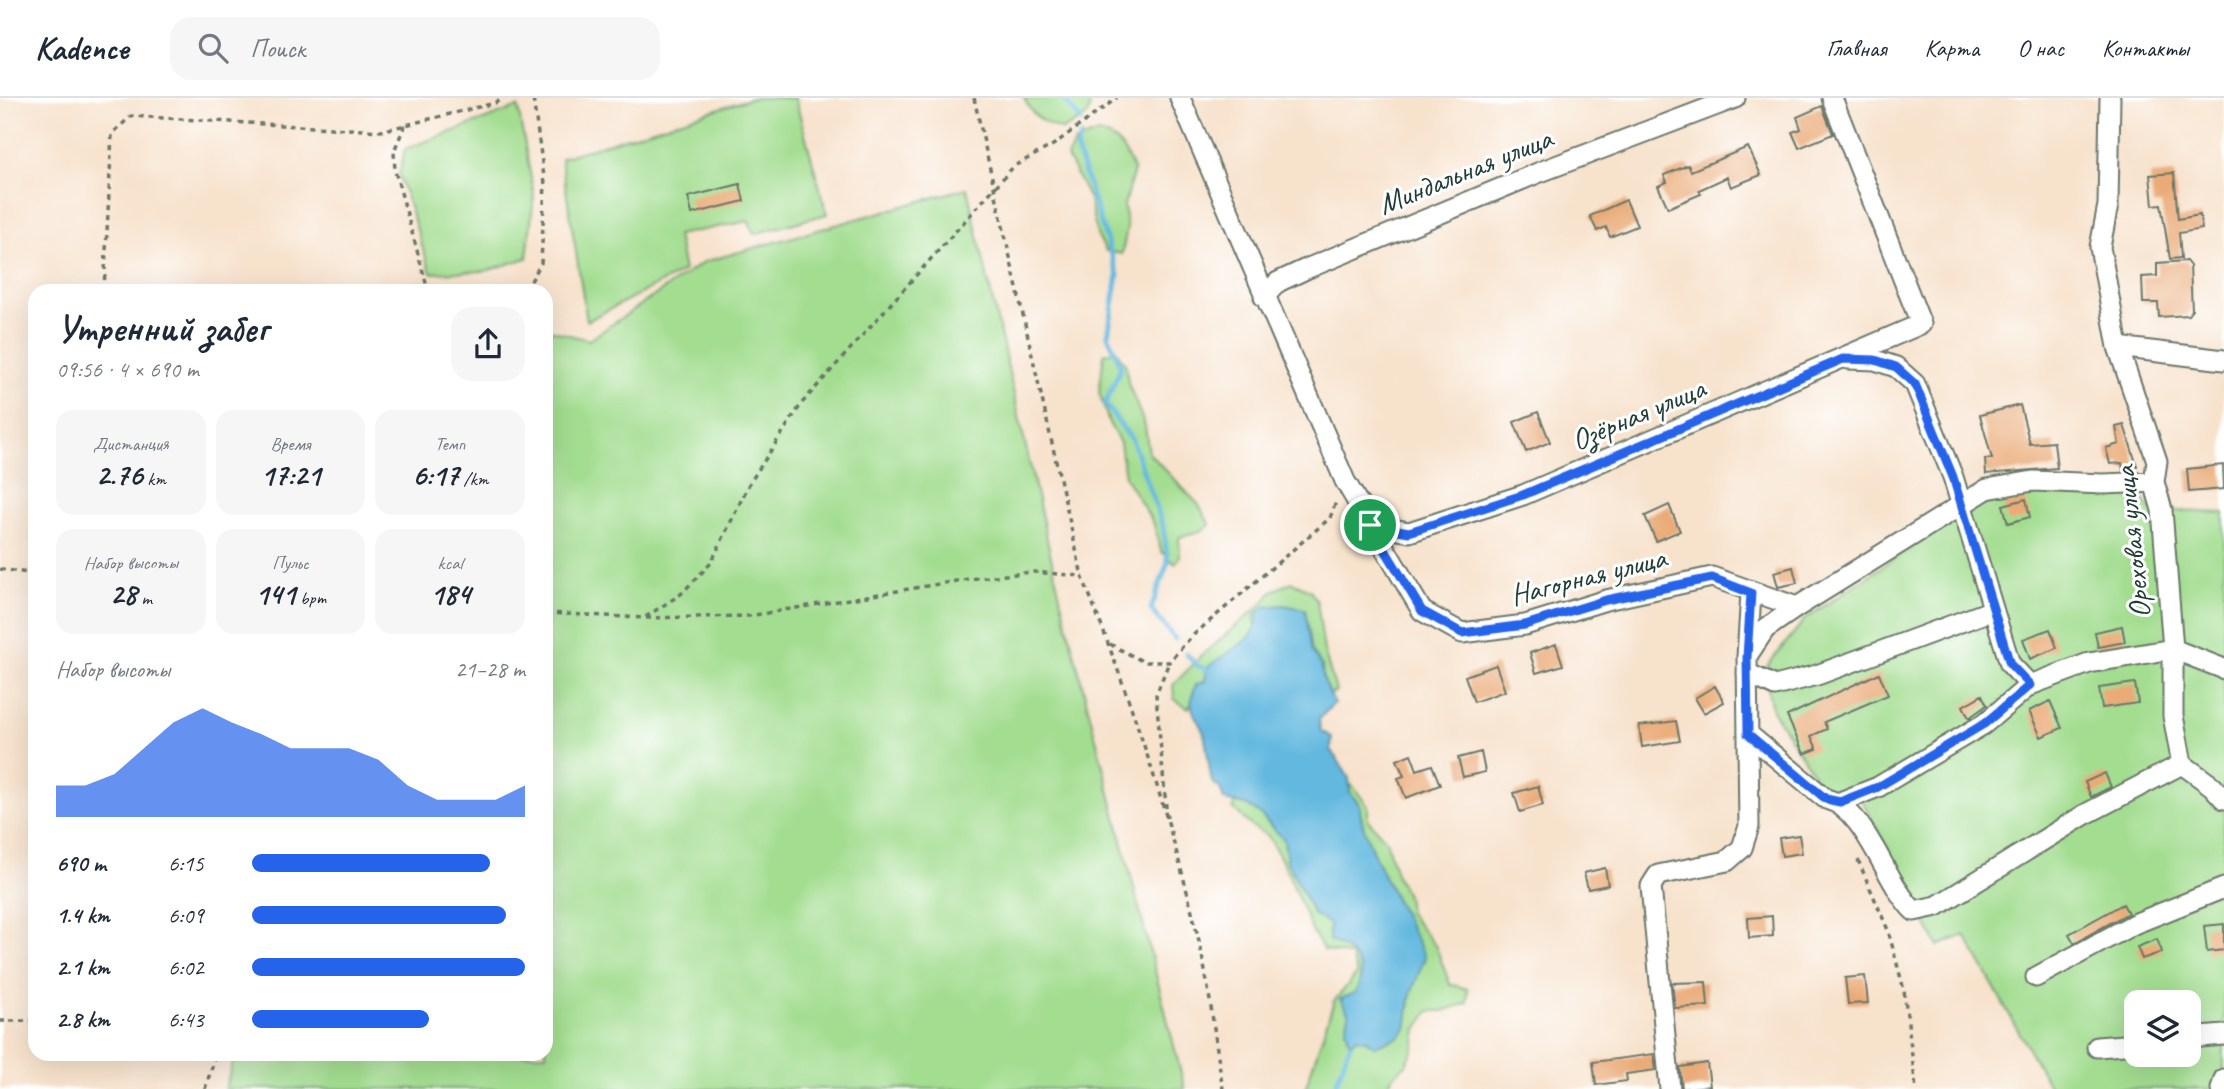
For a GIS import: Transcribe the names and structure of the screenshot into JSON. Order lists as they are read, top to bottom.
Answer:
{
  "streets": {
    "street": [
      "Миндальная улица",
      "Озёрная улица",
      "Ореховая улица",
      "Нагорная улица"
    ]
  },
  "crossings": [
    ["Озёрная улица", "Нагорная улица"]
  ],
  "page": {
    "header": "Kadence",
    "search": "Поиск",
    "nav": [
      "Главная",
      "Карта",
      "О нас",
      "Контакты"
    ],
    "heading": ["Утренний забег", "09:56 · 4 × 690 m"],
    "stats": [
      ["Дистанция", "2.76 km"],
      ["Время", "17:21"],
      ["Темп", "6:17 /km"],
      ["Набор высоты", "28 m"],
      ["Пульс", "141 bpm"],
      ["kcal", "184"]
    ],
    "chart": ["Набор высоты", "21–28 m"],
    "list": [
      {
        "name": "690 m",
        "note": "6:15"
      },
      {
        "name": "1.4 km",
        "note": "6:09"
      },
      {
        "name": "2.1 km",
        "note": "6:02"
      },
      {
        "name": "2.8 km",
        "note": "6:43"
      }
    ]
  }
}
